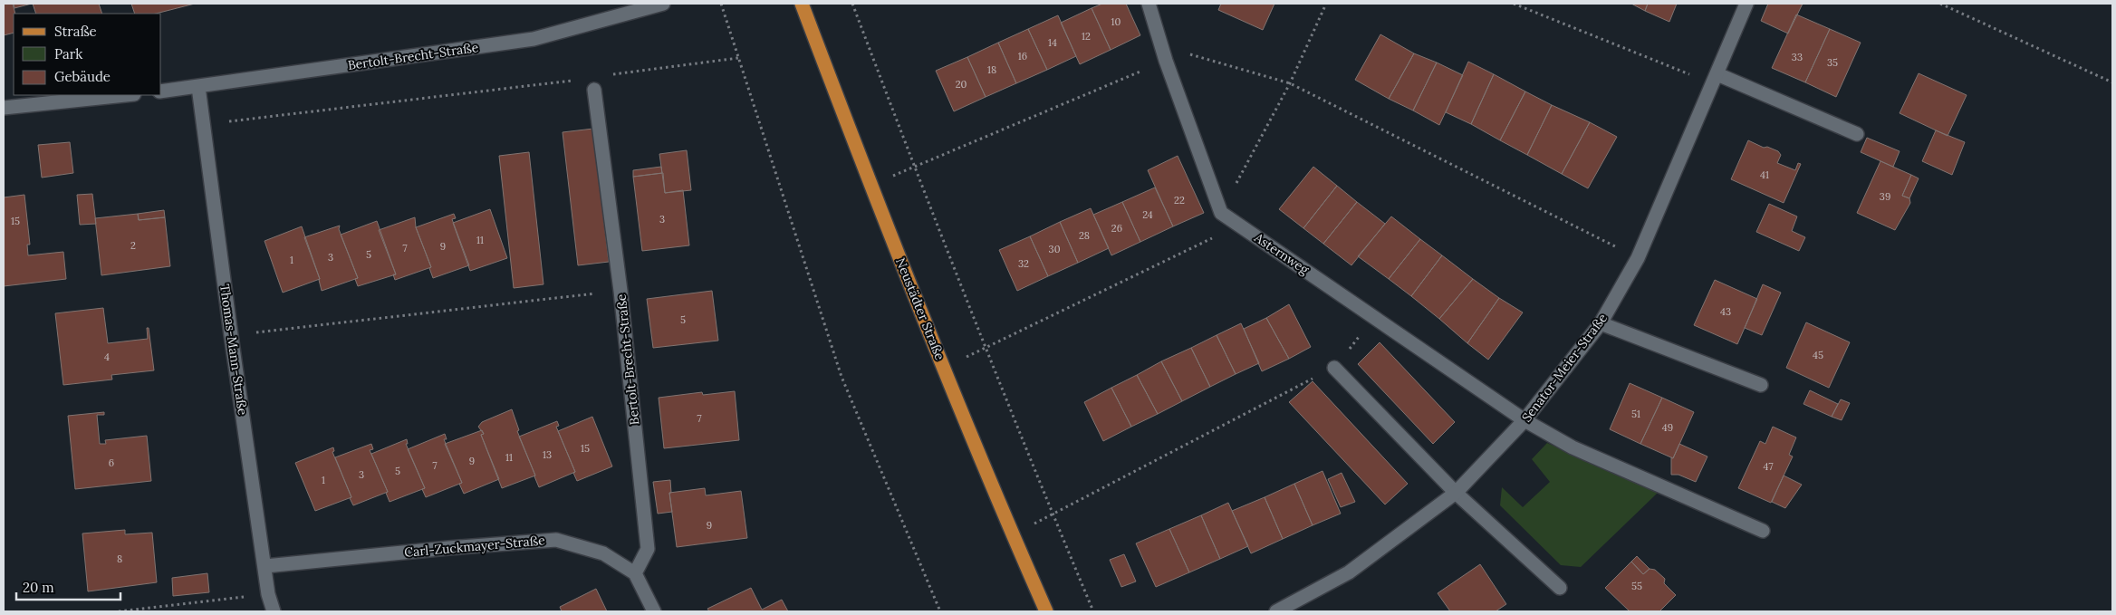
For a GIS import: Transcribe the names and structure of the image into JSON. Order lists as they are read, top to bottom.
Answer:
{
  "streets": {
    "main road": ["Neustädter Straße"],
    "street": [
      "Bertolt-Brecht-Straße",
      "Asternweg",
      "Thomas-Mann-Straße",
      "Senator-Meier-Straße",
      "Carl-Zuckmayer-Straße"
    ]
  },
  "crossings": [
    ["Bertolt-Brecht-Straße", "Thomas-Mann-Straße"],
    ["Bertolt-Brecht-Straße", "Carl-Zuckmayer-Straße"],
    ["Asternweg", "Senator-Meier-Straße"],
    ["Thomas-Mann-Straße", "Carl-Zuckmayer-Straße"]
  ],
  "house_numbers": [
    "10",
    "12",
    "14",
    "16",
    "33",
    "35",
    "18",
    "20",
    "41",
    "39",
    "22",
    "24",
    "3",
    "15",
    "26",
    "28",
    "11",
    "2",
    "9",
    "7",
    "30",
    "5",
    "3",
    "1",
    "32",
    "43",
    "5",
    "45",
    "4",
    "51",
    "7",
    "49",
    "15",
    "13",
    "11",
    "9",
    "6",
    "7",
    "47",
    "5",
    "3",
    "1",
    "9",
    "8",
    "55"
  ],
  "legend": ["Straße", "Park", "Gebäude"],
  "scale_bar": "20 m"
}
